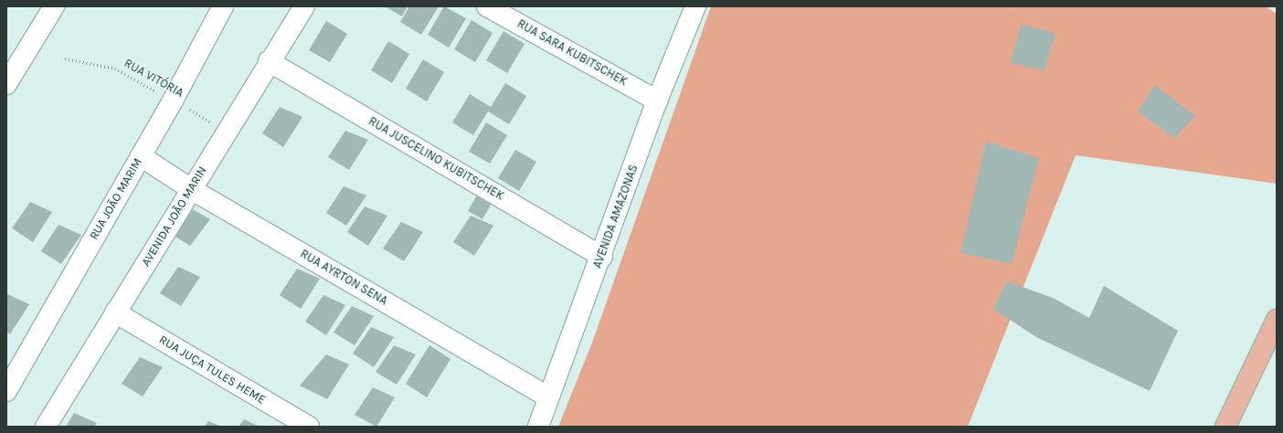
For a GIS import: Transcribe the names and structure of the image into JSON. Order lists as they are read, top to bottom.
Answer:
{
  "streets": {
    "street": [
      "RUA SARA KUBITSCHEK",
      "RUA JUSCELINO KUBITSCHEK",
      "RUA JOÃO MARIM",
      "AVENIDA JOÃO MARIN",
      "AVENIDA AMAZONAS",
      "RUA AYRTON SENA",
      "RUA JUÇA TULES HEME"
    ],
    "path": ["RUA VITÓRIA"]
  },
  "crossings": [
    ["RUA SARA KUBITSCHEK", "AVENIDA AMAZONAS"],
    ["RUA VITÓRIA", "RUA JOÃO MARIM"],
    ["RUA VITÓRIA", "AVENIDA JOÃO MARIN"],
    ["RUA JUSCELINO KUBITSCHEK", "AVENIDA JOÃO MARIN"],
    ["RUA JUSCELINO KUBITSCHEK", "AVENIDA AMAZONAS"],
    ["RUA JOÃO MARIM", "RUA AYRTON SENA"],
    ["AVENIDA JOÃO MARIN", "RUA AYRTON SENA"],
    ["AVENIDA JOÃO MARIN", "RUA JUÇA TULES HEME"],
    ["AVENIDA AMAZONAS", "RUA AYRTON SENA"]
  ]
}
